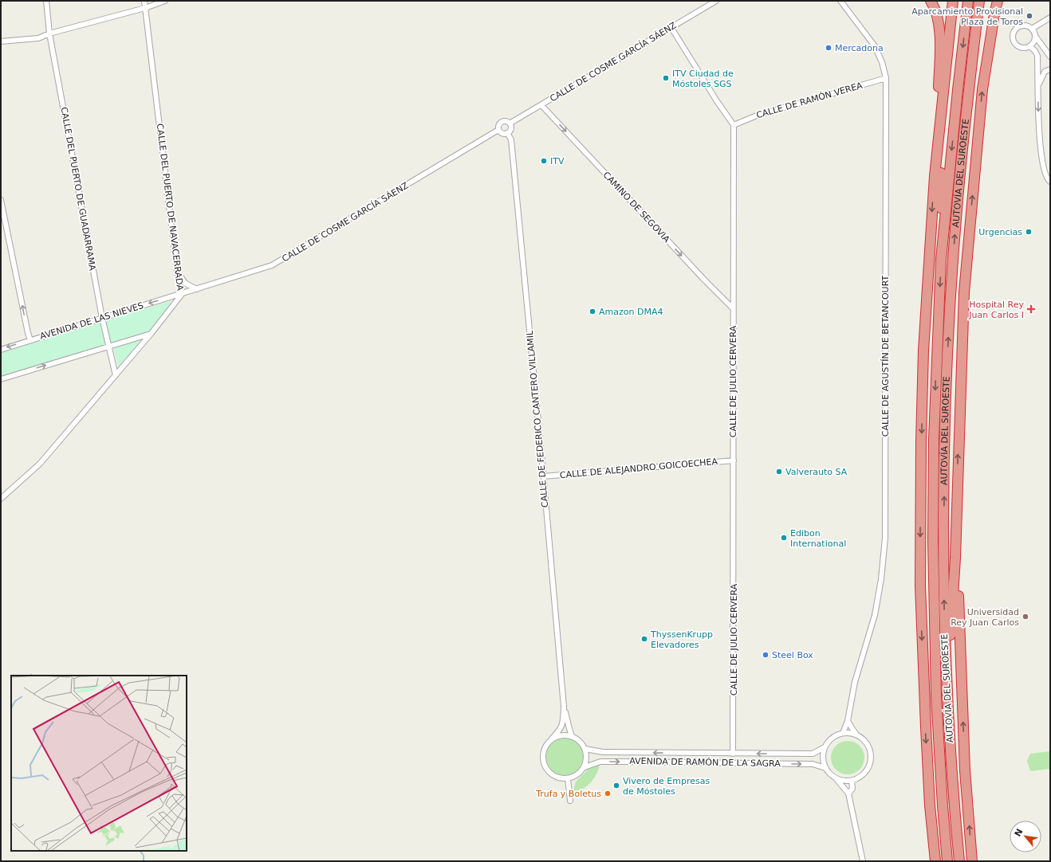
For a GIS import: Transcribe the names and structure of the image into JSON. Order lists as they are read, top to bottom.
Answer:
{
  "streets": {
    "highway": ["AUTOVÍA DEL SUROESTE"],
    "street": [
      "CALLE DE COSME GARCÍA SÁENZ",
      "CALLE DE RAMÓN VEREA",
      "CALLE DEL PUERTO DE GUADARRAMA",
      "CALLE DEL PUERTO DE NAVACERRADA",
      "CAMINO DE SEGOVIA",
      "AVENIDA DE LAS NIEVES",
      "CALLE DE AGUSTÍN DE BETANCOURT",
      "CALLE DE JULIO CERVERA",
      "CALLE DE FEDERICO CANTERO VILLAMIL",
      "CALLE DE ALEJANDRO GOICOECHEA",
      "AVENIDA DE RAMÓN DE LA SAGRA"
    ]
  },
  "crossings": [
    ["CALLE DE COSME GARCÍA SÁENZ", "CALLE DEL PUERTO DE NAVACERRADA"],
    ["CALLE DE COSME GARCÍA SÁENZ", "CAMINO DE SEGOVIA"],
    ["CALLE DE COSME GARCÍA SÁENZ", "AVENIDA DE LAS NIEVES"],
    ["CALLE DE COSME GARCÍA SÁENZ", "CALLE DE FEDERICO CANTERO VILLAMIL"],
    ["CALLE DE RAMÓN VEREA", "CALLE DE AGUSTÍN DE BETANCOURT"],
    ["CALLE DE RAMÓN VEREA", "CALLE DE JULIO CERVERA"],
    ["CALLE DEL PUERTO DE GUADARRAMA", "CALLE DEL PUERTO DE NAVACERRADA"],
    ["CALLE DEL PUERTO DE GUADARRAMA", "AVENIDA DE LAS NIEVES"],
    ["CALLE DEL PUERTO DE NAVACERRADA", "AVENIDA DE LAS NIEVES"],
    ["CAMINO DE SEGOVIA", "CALLE DE JULIO CERVERA"],
    ["CALLE DE AGUSTÍN DE BETANCOURT", "AVENIDA DE RAMÓN DE LA SAGRA"],
    ["CALLE DE JULIO CERVERA", "CALLE DE ALEJANDRO GOICOECHEA"],
    ["CALLE DE JULIO CERVERA", "AVENIDA DE RAMÓN DE LA SAGRA"],
    ["CALLE DE FEDERICO CANTERO VILLAMIL", "CALLE DE ALEJANDRO GOICOECHEA"],
    ["CALLE DE FEDERICO CANTERO VILLAMIL", "AVENIDA DE RAMÓN DE LA SAGRA"]
  ],
  "one_way": ["CAMINO DE SEGOVIA"],
  "places": {
    "other": [
      "Aparcamiento Provisional Plaza de Toros",
      "Mercadona",
      "ITV Ciudad de Móstoles SGS",
      "ITV",
      "Urgencias",
      "Amazon DMA4",
      "Valverauto SA",
      "Edibon International",
      "Universidad Rey Juan Carlos",
      "ThyssenKrupp Elevadores",
      "Steel Box",
      "Vivero de Empresas de Móstoles",
      "Trufa y Boletus"
    ],
    "health": ["Hospital Rey Juan Carlos I"]
  },
  "north": "top left"
}
